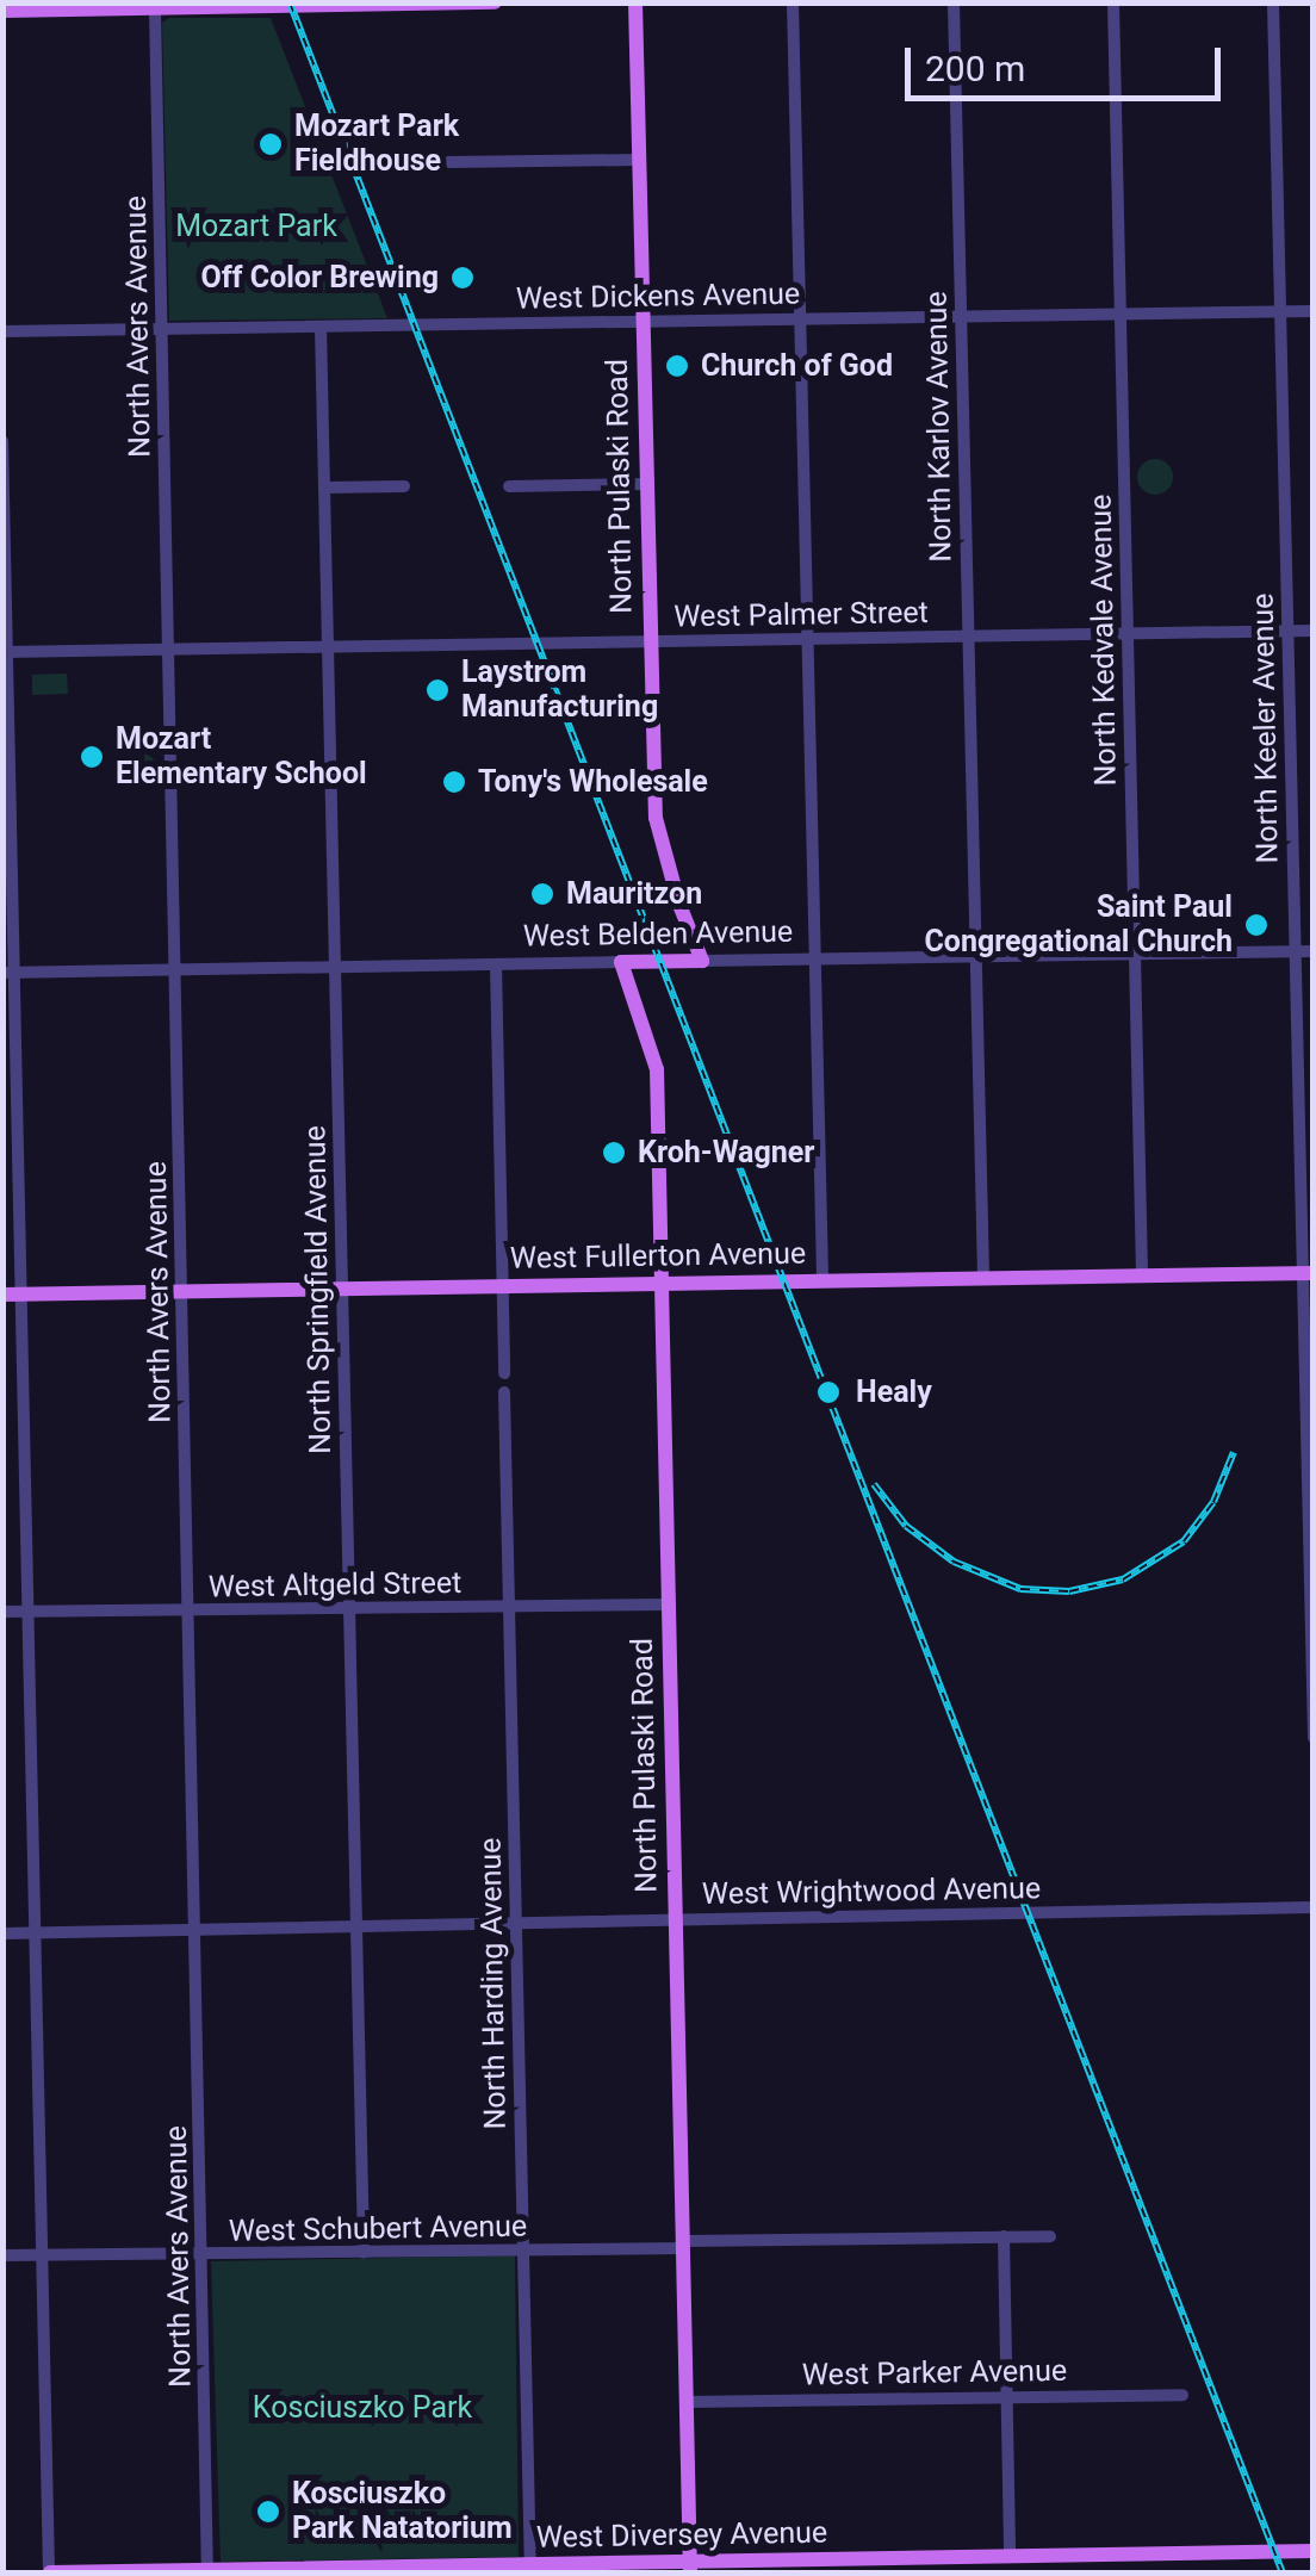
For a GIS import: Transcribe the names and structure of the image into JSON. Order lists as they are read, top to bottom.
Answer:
{
  "streets": {
    "main road": [
      "North Pulaski Road",
      "West Belden Avenue",
      "West Fullerton Avenue",
      "West Diversey Avenue"
    ],
    "street": [
      "West Dickens Avenue",
      "North Avers Avenue",
      "North Karlov Avenue",
      "West Palmer Street",
      "North Kedvale Avenue",
      "North Keeler Avenue",
      "North Springfield Avenue",
      "West Altgeld Street",
      "West Wrightwood Avenue",
      "North Harding Avenue",
      "West Schubert Avenue",
      "West Parker Avenue"
    ]
  },
  "crossings": [
    ["West Dickens Avenue", "North Avers Avenue"],
    ["West Dickens Avenue", "North Karlov Avenue"],
    ["West Dickens Avenue", "North Pulaski Road"],
    ["West Dickens Avenue", "North Kedvale Avenue"],
    ["West Dickens Avenue", "North Keeler Avenue"],
    ["West Dickens Avenue", "North Springfield Avenue"],
    ["North Avers Avenue", "West Palmer Street"],
    ["North Avers Avenue", "West Belden Avenue"],
    ["North Avers Avenue", "West Fullerton Avenue"],
    ["North Avers Avenue", "West Altgeld Street"],
    ["North Avers Avenue", "West Wrightwood Avenue"],
    ["North Avers Avenue", "West Schubert Avenue"],
    ["North Avers Avenue", "West Diversey Avenue"],
    ["North Karlov Avenue", "West Palmer Street"],
    ["North Karlov Avenue", "West Belden Avenue"],
    ["North Karlov Avenue", "West Fullerton Avenue"],
    ["North Pulaski Road", "West Palmer Street"],
    ["North Pulaski Road", "West Belden Avenue"],
    ["North Pulaski Road", "West Fullerton Avenue"],
    ["North Pulaski Road", "West Altgeld Street"],
    ["North Pulaski Road", "West Wrightwood Avenue"],
    ["North Pulaski Road", "West Schubert Avenue"],
    ["North Pulaski Road", "West Parker Avenue"],
    ["North Pulaski Road", "West Diversey Avenue"],
    ["West Palmer Street", "North Kedvale Avenue"],
    ["West Palmer Street", "North Keeler Avenue"],
    ["West Palmer Street", "North Springfield Avenue"],
    ["North Kedvale Avenue", "West Belden Avenue"],
    ["North Kedvale Avenue", "West Fullerton Avenue"],
    ["North Keeler Avenue", "West Belden Avenue"],
    ["North Keeler Avenue", "West Fullerton Avenue"],
    ["West Belden Avenue", "North Springfield Avenue"],
    ["West Fullerton Avenue", "North Springfield Avenue"],
    ["North Springfield Avenue", "West Altgeld Street"],
    ["North Springfield Avenue", "West Wrightwood Avenue"],
    ["North Springfield Avenue", "West Schubert Avenue"],
    ["West Altgeld Street", "North Harding Avenue"],
    ["West Wrightwood Avenue", "North Harding Avenue"],
    ["North Harding Avenue", "West Schubert Avenue"],
    ["North Harding Avenue", "West Diversey Avenue"]
  ],
  "parks": ["Mozart Park", "Kosciuszko Park"],
  "places": [
    "Mozart Park Fieldhouse",
    "Off Color Brewing",
    "Church of God",
    "Laystrom Manufacturing",
    "Mozart Elementary School",
    "Tony's Wholesale",
    "Mauritzon",
    "Saint Paul Congregational Church",
    "Kroh-Wagner",
    "Healy",
    "Kosciuszko Park Natatorium"
  ],
  "scale_bar": "200 m"
}
